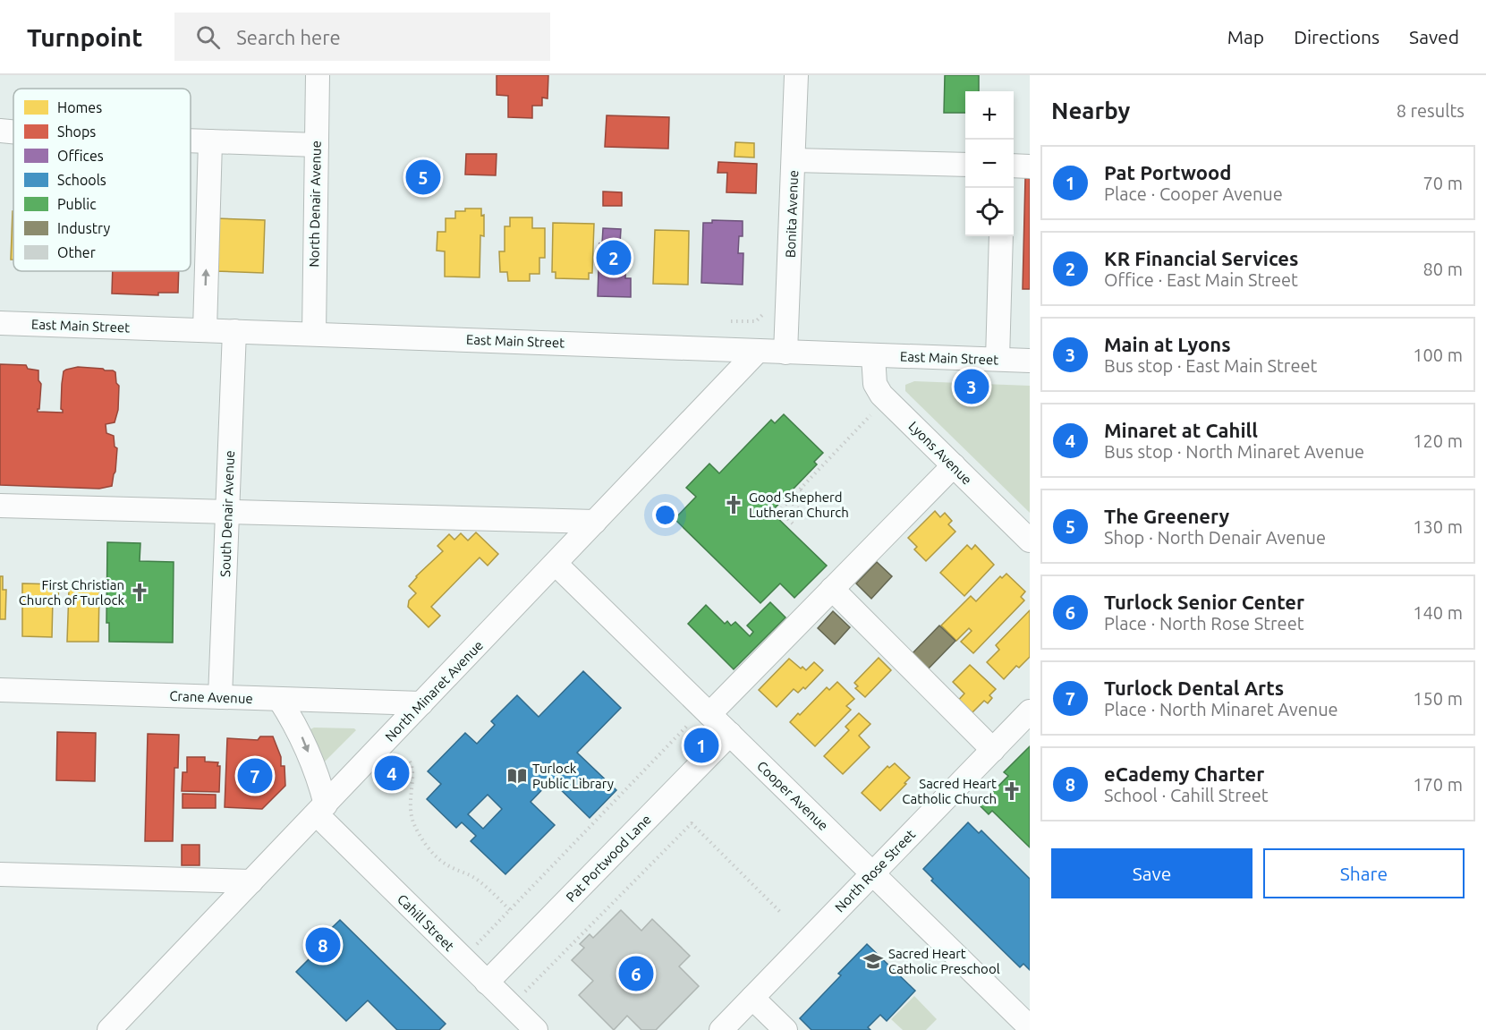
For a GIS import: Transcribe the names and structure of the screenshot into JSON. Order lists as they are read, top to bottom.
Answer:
{
  "streets": {
    "street": [
      "North Denair Avenue",
      "Bonita Avenue",
      "East Main Street",
      "Lyons Avenue",
      "South Denair Avenue",
      "North Minaret Avenue",
      "Crane Avenue",
      "Cooper Avenue",
      "Pat Portwood Lane",
      "North Rose Street",
      "Cahill Street"
    ]
  },
  "crossings": [
    ["North Denair Avenue", "East Main Street"],
    ["Bonita Avenue", "East Main Street"],
    ["East Main Street", "Lyons Avenue"],
    ["East Main Street", "South Denair Avenue"],
    ["East Main Street", "North Minaret Avenue"],
    ["South Denair Avenue", "Crane Avenue"],
    ["North Minaret Avenue", "Crane Avenue"],
    ["North Minaret Avenue", "Cooper Avenue"],
    ["North Minaret Avenue", "Cahill Street"],
    ["Cooper Avenue", "Pat Portwood Lane"],
    ["Cooper Avenue", "North Rose Street"],
    ["Pat Portwood Lane", "Cahill Street"]
  ],
  "places": {
    "church": ["Good Shepherd Lutheran Church", "First Christian Church of Turlock", "Sacred Heart Catholic Church"],
    "library": ["Turlock Public Library"],
    "school or university": ["Sacred Heart Catholic Preschool"]
  },
  "legend": [
    "Homes",
    "Shops",
    "Offices",
    "Schools",
    "Public",
    "Industry",
    "Other"
  ],
  "page": {
    "header": "Turnpoint",
    "search": "Search here",
    "nav": ["Map", "Directions", "Saved"],
    "heading": ["Nearby", "8 results"],
    "map_buttons": ["+", "−"],
    "list": [
      {
        "mark": "1",
        "name": "Pat Portwood",
        "note": "Place · Cooper Avenue",
        "value": "70 m"
      },
      {
        "mark": "2",
        "name": "KR Financial Services",
        "note": "Office · East Main Street",
        "value": "80 m"
      },
      {
        "mark": "3",
        "name": "Main at Lyons",
        "note": "Bus stop · East Main Street",
        "value": "100 m"
      },
      {
        "mark": "4",
        "name": "Minaret at Cahill",
        "note": "Bus stop · North Minaret Avenue",
        "value": "120 m"
      },
      {
        "mark": "5",
        "name": "The Greenery",
        "note": "Shop · North Denair Avenue",
        "value": "130 m"
      },
      {
        "mark": "6",
        "name": "Turlock Senior Center",
        "note": "Place · North Rose Street",
        "value": "140 m"
      },
      {
        "mark": "7",
        "name": "Turlock Dental Arts",
        "note": "Place · North Minaret Avenue",
        "value": "150 m"
      },
      {
        "mark": "8",
        "name": "eCademy Charter",
        "note": "School · Cahill Street",
        "value": "170 m"
      }
    ],
    "pins": [
      "5",
      "2",
      "3",
      "1",
      "4",
      "7",
      "8",
      "6"
    ],
    "buttons": ["Save", "Share"]
  }
}
